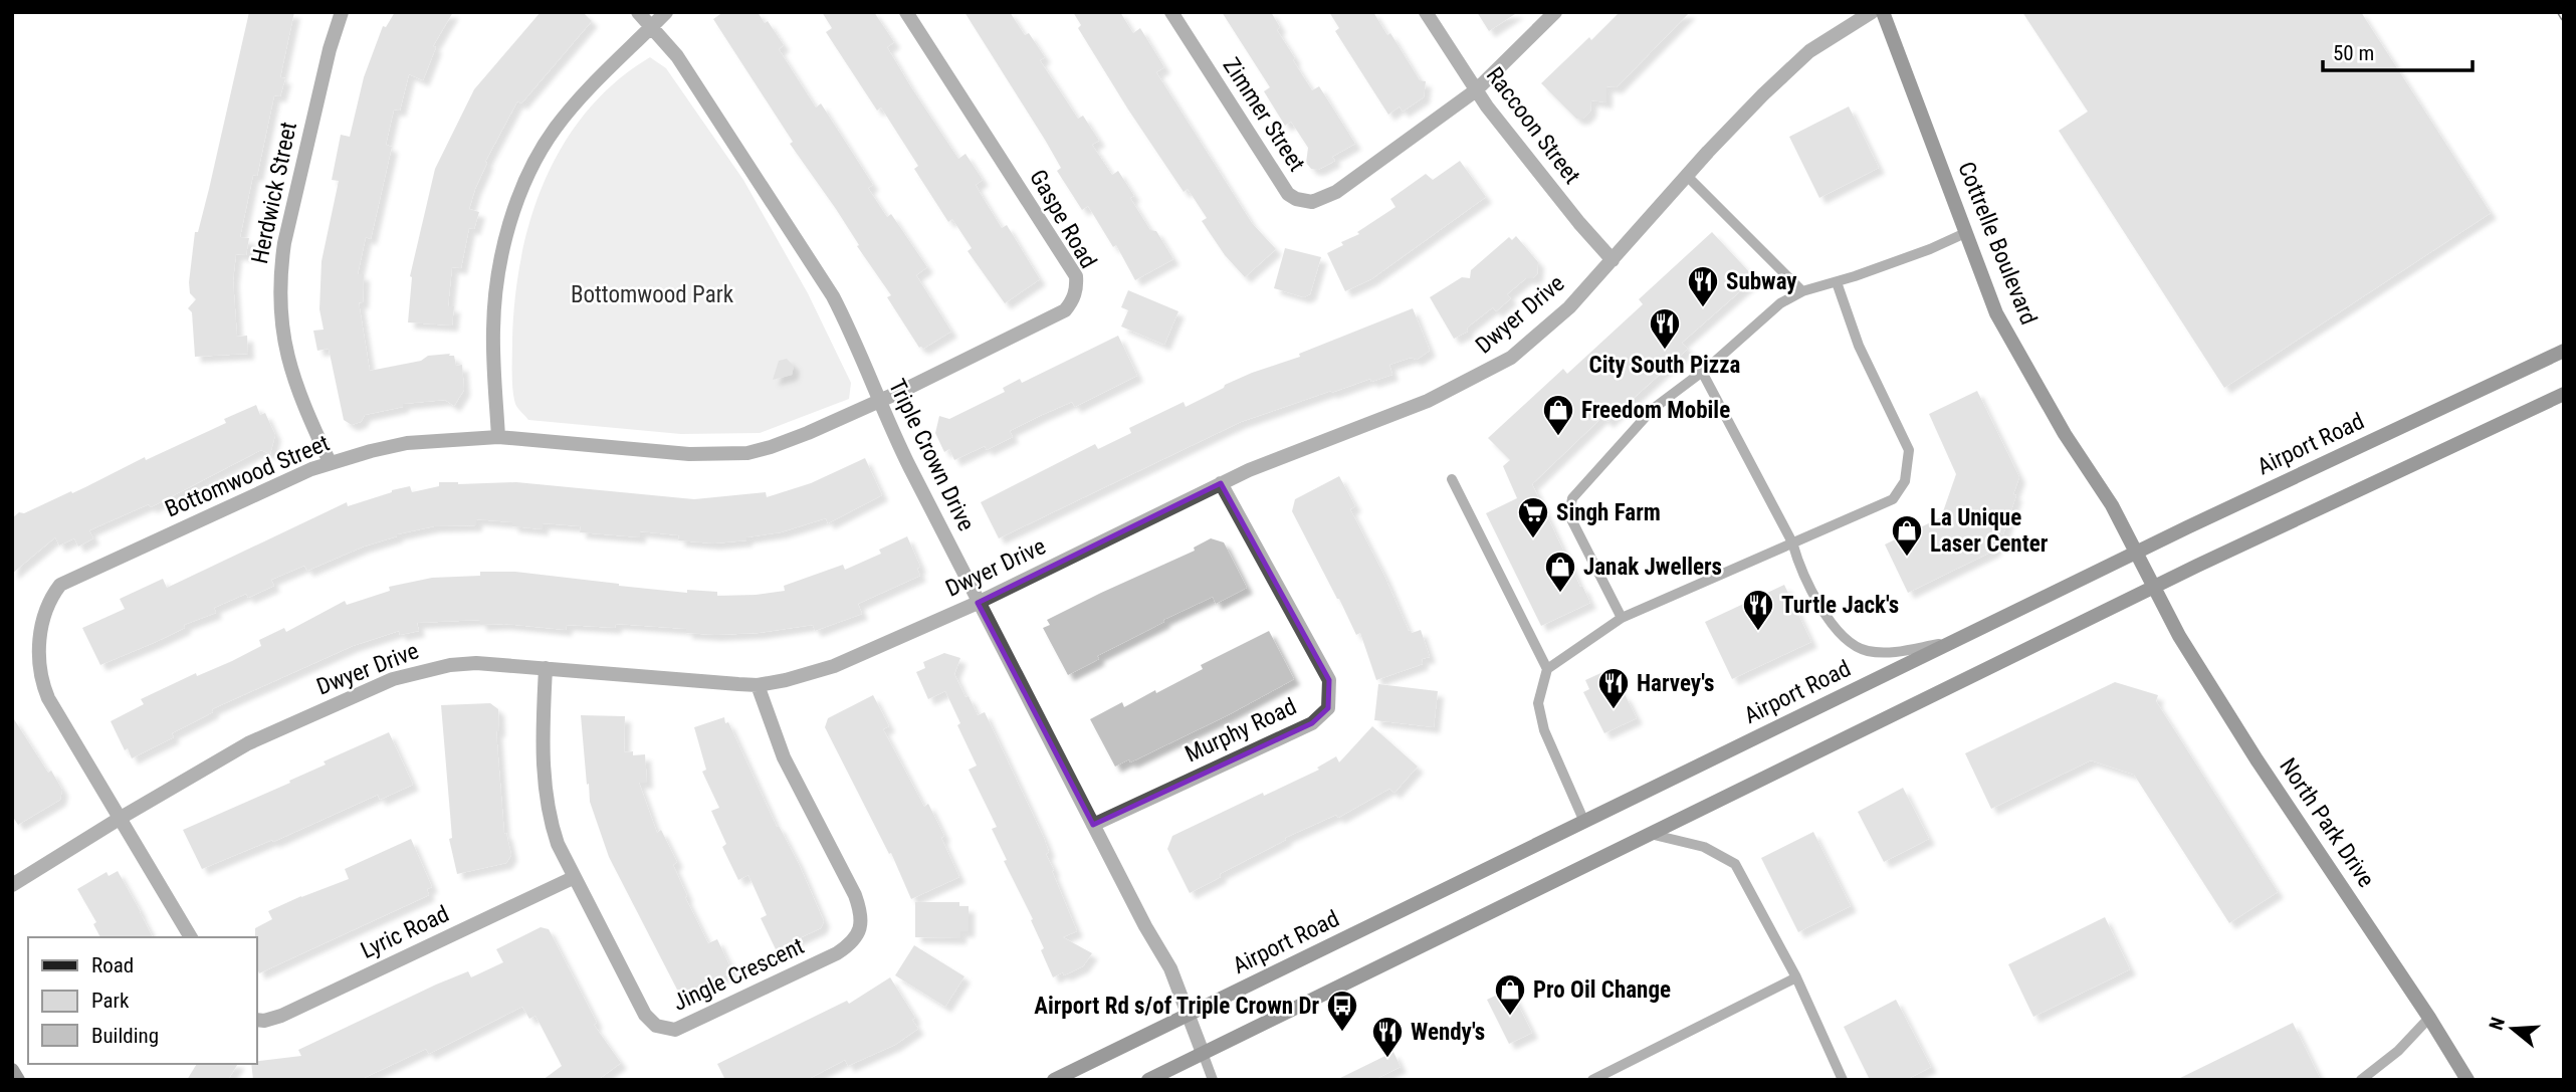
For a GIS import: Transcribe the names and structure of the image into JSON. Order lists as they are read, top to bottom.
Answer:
{
  "streets": {
    "main road": ["Cottrelle Boulevard", "Airport Road", "North Park Drive"],
    "street": [
      "Zimmer Street",
      "Raccoon Street",
      "Herdwick Street",
      "Gaspe Road",
      "Dwyer Drive",
      "Triple Crown Drive",
      "Bottomwood Street",
      "Murphy Road",
      "Lyric Road",
      "Jingle Crescent"
    ]
  },
  "crossings": [
    ["Zimmer Street", "Raccoon Street"],
    ["Raccoon Street", "Dwyer Drive"],
    ["Herdwick Street", "Bottomwood Street"],
    ["Gaspe Road", "Triple Crown Drive"],
    ["Gaspe Road", "Bottomwood Street"],
    ["Cottrelle Boulevard", "Airport Road"],
    ["Cottrelle Boulevard", "North Park Drive"],
    ["Dwyer Drive", "Triple Crown Drive"],
    ["Dwyer Drive", "Bottomwood Street"],
    ["Dwyer Drive", "Murphy Road"],
    ["Dwyer Drive", "Jingle Crescent"],
    ["Airport Road", "Triple Crown Drive"],
    ["Triple Crown Drive", "Bottomwood Street"],
    ["Triple Crown Drive", "Murphy Road"],
    ["Lyric Road", "Jingle Crescent"]
  ],
  "parks": ["Bottomwood Park"],
  "places": {
    "restaurant": [
      "Subway",
      "City South Pizza",
      "Turtle Jack's",
      "Harvey's",
      "Wendy's"
    ],
    "shop": [
      "Freedom Mobile",
      "La Unique Laser Center",
      "Janak Jwellers",
      "Pro Oil Change"
    ],
    "supermarket": ["Singh Farm"],
    "bus stop": ["Airport Rd s/of Triple Crown Dr"]
  },
  "legend": ["Road", "Park", "Building"],
  "scale_bar": "50 m",
  "north": "left"
}
